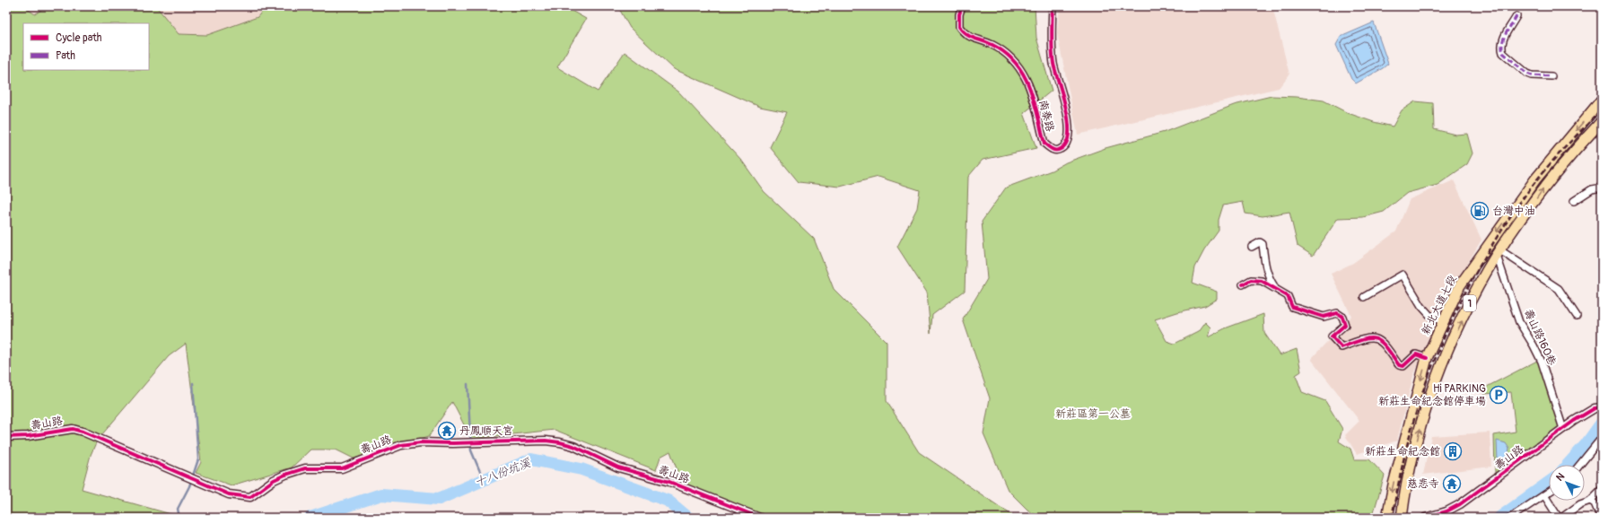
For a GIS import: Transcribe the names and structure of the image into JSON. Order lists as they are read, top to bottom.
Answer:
{
  "streets": {
    "main road": ["1", "新北大道七段"],
    "street": ["南泰路", "壽山路160巷", "壽山路"]
  },
  "crossings": [
    ["1", "壽山路160巷"],
    ["壽山路160巷", "壽山路"]
  ],
  "water": ["十八份坑溪"],
  "parks": ["新莊區第一公墓"],
  "places": {
    "fuel station": ["台灣中油"],
    "parking": ["Hi PARKING 新莊生命紀念館停車場"],
    "temple": ["丹鳳順天宮", "慈悲寺"],
    "building": ["新莊生命紀念館"]
  },
  "legend": ["Cycle path", "Path"],
  "north": "top left"
}
